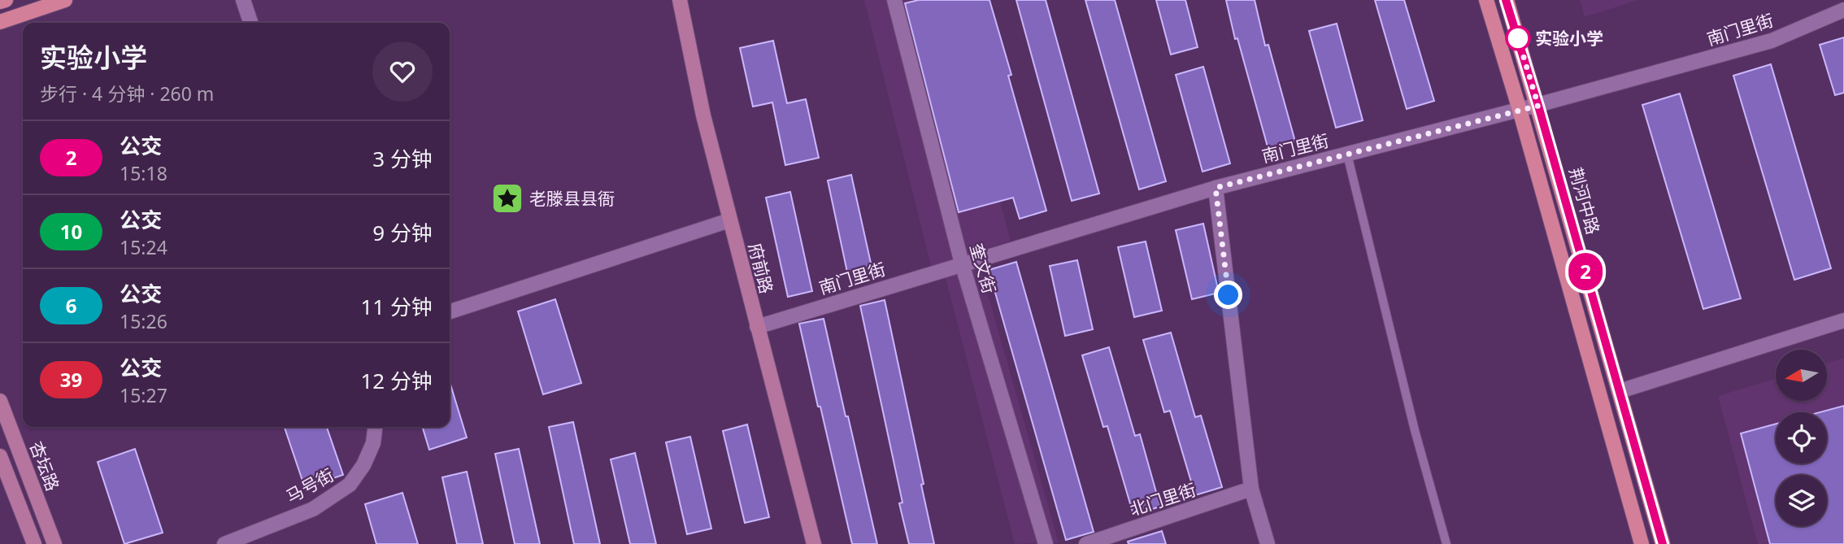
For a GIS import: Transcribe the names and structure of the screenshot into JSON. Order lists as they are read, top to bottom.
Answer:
{
  "streets": {
    "main road": ["荆河中路", "府前路", "杏坛路"],
    "street": [
      "南门里街",
      "奎文街",
      "马号街",
      "北门里街"
    ]
  },
  "crossings": [
    ["南门里街", "荆河中路"],
    ["南门里街", "府前路"],
    ["南门里街", "奎文街"]
  ],
  "places": {
    "other": ["实验小学"],
    "place": ["老滕县县衙"]
  },
  "lines": ["bus line 2"],
  "north": "left",
  "page": {
    "on_map": "2",
    "heading": ["实验小学", "步行 · 4 分钟 · 260 m"],
    "list": [
      {
        "mark": "2",
        "name": "公交",
        "note": "15:18",
        "value": "3 分钟"
      },
      {
        "mark": "10",
        "name": "公交",
        "note": "15:24",
        "value": "9 分钟"
      },
      {
        "mark": "6",
        "name": "公交",
        "note": "15:26",
        "value": "11 分钟"
      },
      {
        "mark": "39",
        "name": "公交",
        "note": "15:27",
        "value": "12 分钟"
      }
    ]
  }
}
